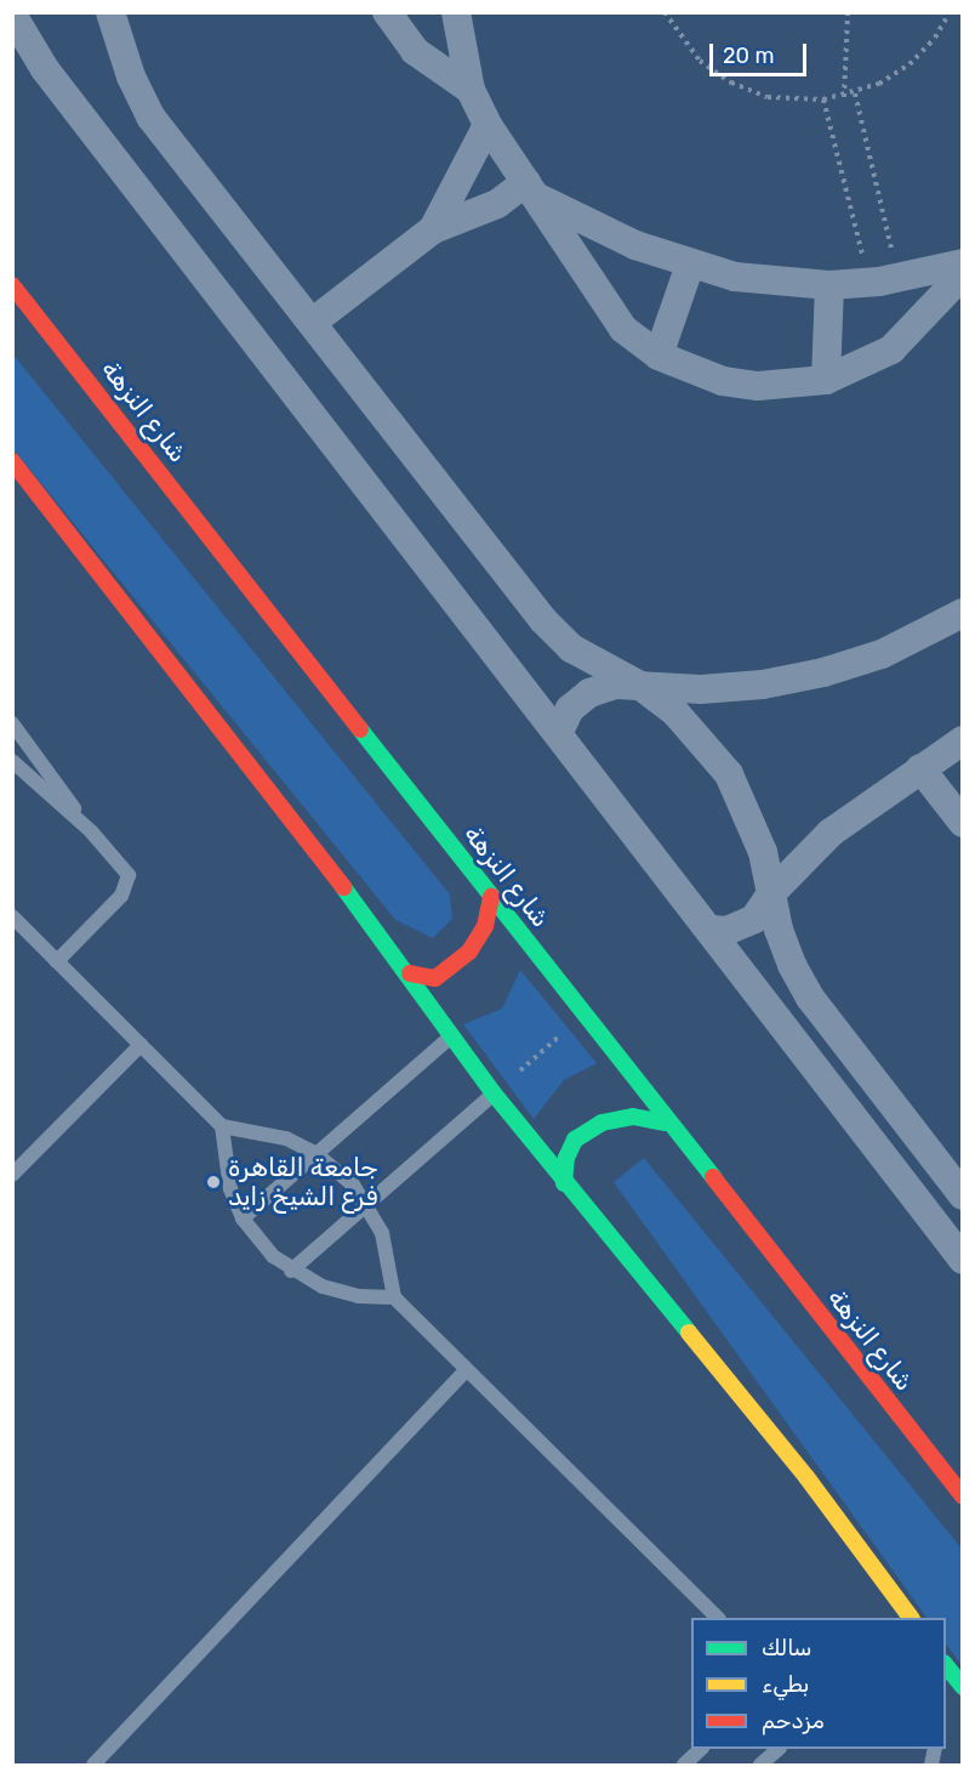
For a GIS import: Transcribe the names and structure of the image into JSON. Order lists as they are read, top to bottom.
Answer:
{
  "streets": {
    "main road": ["شارع النزهة"]
  },
  "places": ["جامعة القاهرة فرع الشيخ زايد"],
  "legend": ["سالك", "بطيء", "مزدحم"],
  "scale_bar": "20 m"
}
